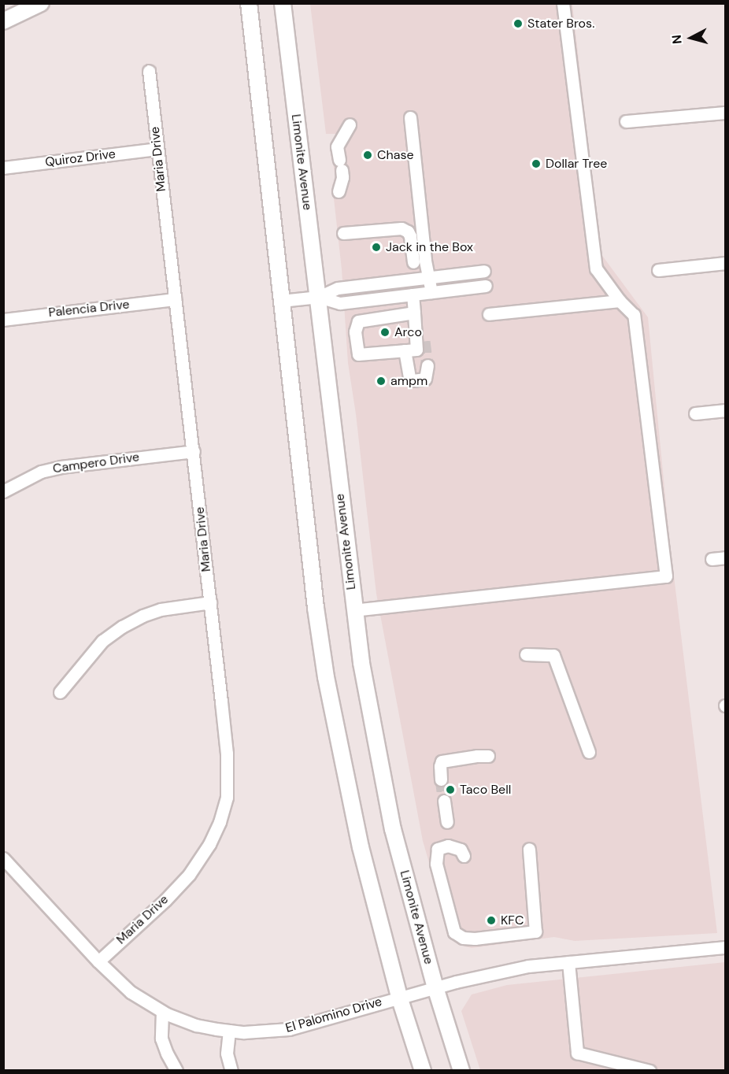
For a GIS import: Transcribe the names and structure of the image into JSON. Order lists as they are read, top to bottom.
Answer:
{
  "streets": {
    "main road": ["Limonite Avenue"],
    "street": [
      "Quiroz Drive",
      "Maria Drive",
      "Palencia Drive",
      "Campero Drive",
      "El Palomino Drive"
    ]
  },
  "crossings": [
    ["Quiroz Drive", "Maria Drive"],
    ["Maria Drive", "Palencia Drive"],
    ["Maria Drive", "Campero Drive"],
    ["Maria Drive", "El Palomino Drive"],
    ["Limonite Avenue", "El Palomino Drive"]
  ],
  "places": [
    "Stater Bros.",
    "Chase",
    "Dollar Tree",
    "Jack in the Box",
    "Arco",
    "ampm",
    "Taco Bell",
    "KFC"
  ],
  "north": "left"
}
